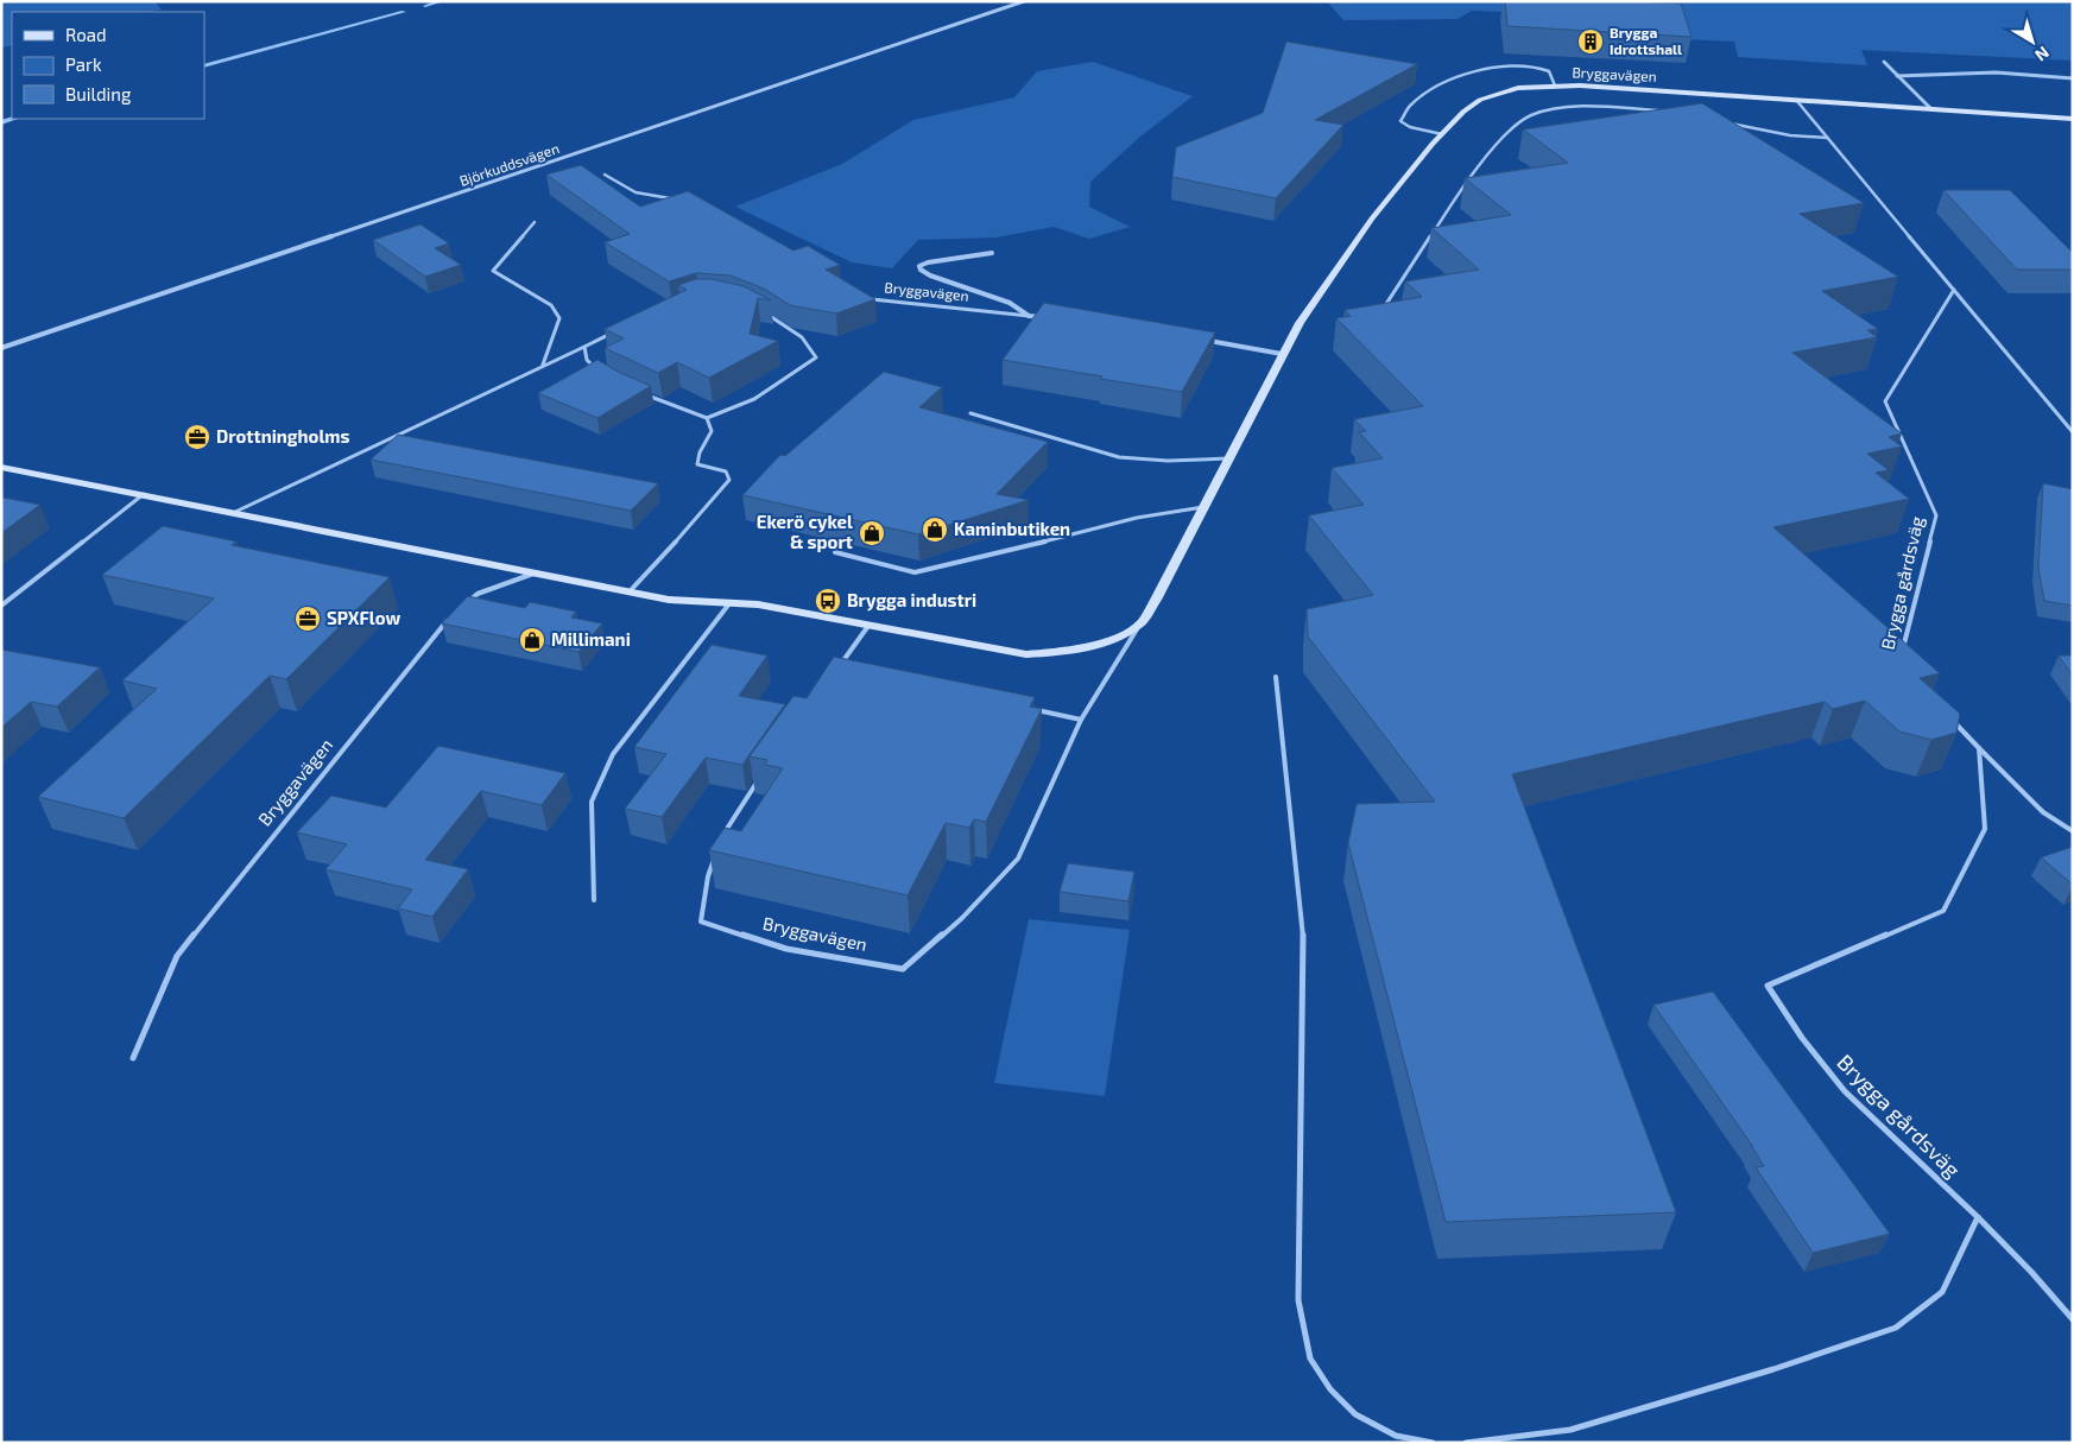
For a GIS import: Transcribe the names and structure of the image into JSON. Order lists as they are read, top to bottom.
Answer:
{
  "streets": {
    "main road": ["Bryggavägen"],
    "street": ["Björkuddsvägen"],
    "lane": ["Brygga gårdsväg"]
  },
  "places": {
    "building": ["Brygga Idrottshall"],
    "office": ["Drottningholms", "SPXFlow"],
    "shop": ["Kaminbutiken", "Ekerö cykel & sport", "Millimani"],
    "bus stop": ["Brygga industri"]
  },
  "legend": ["Road", "Park", "Building"],
  "north": "bottom right"
}
